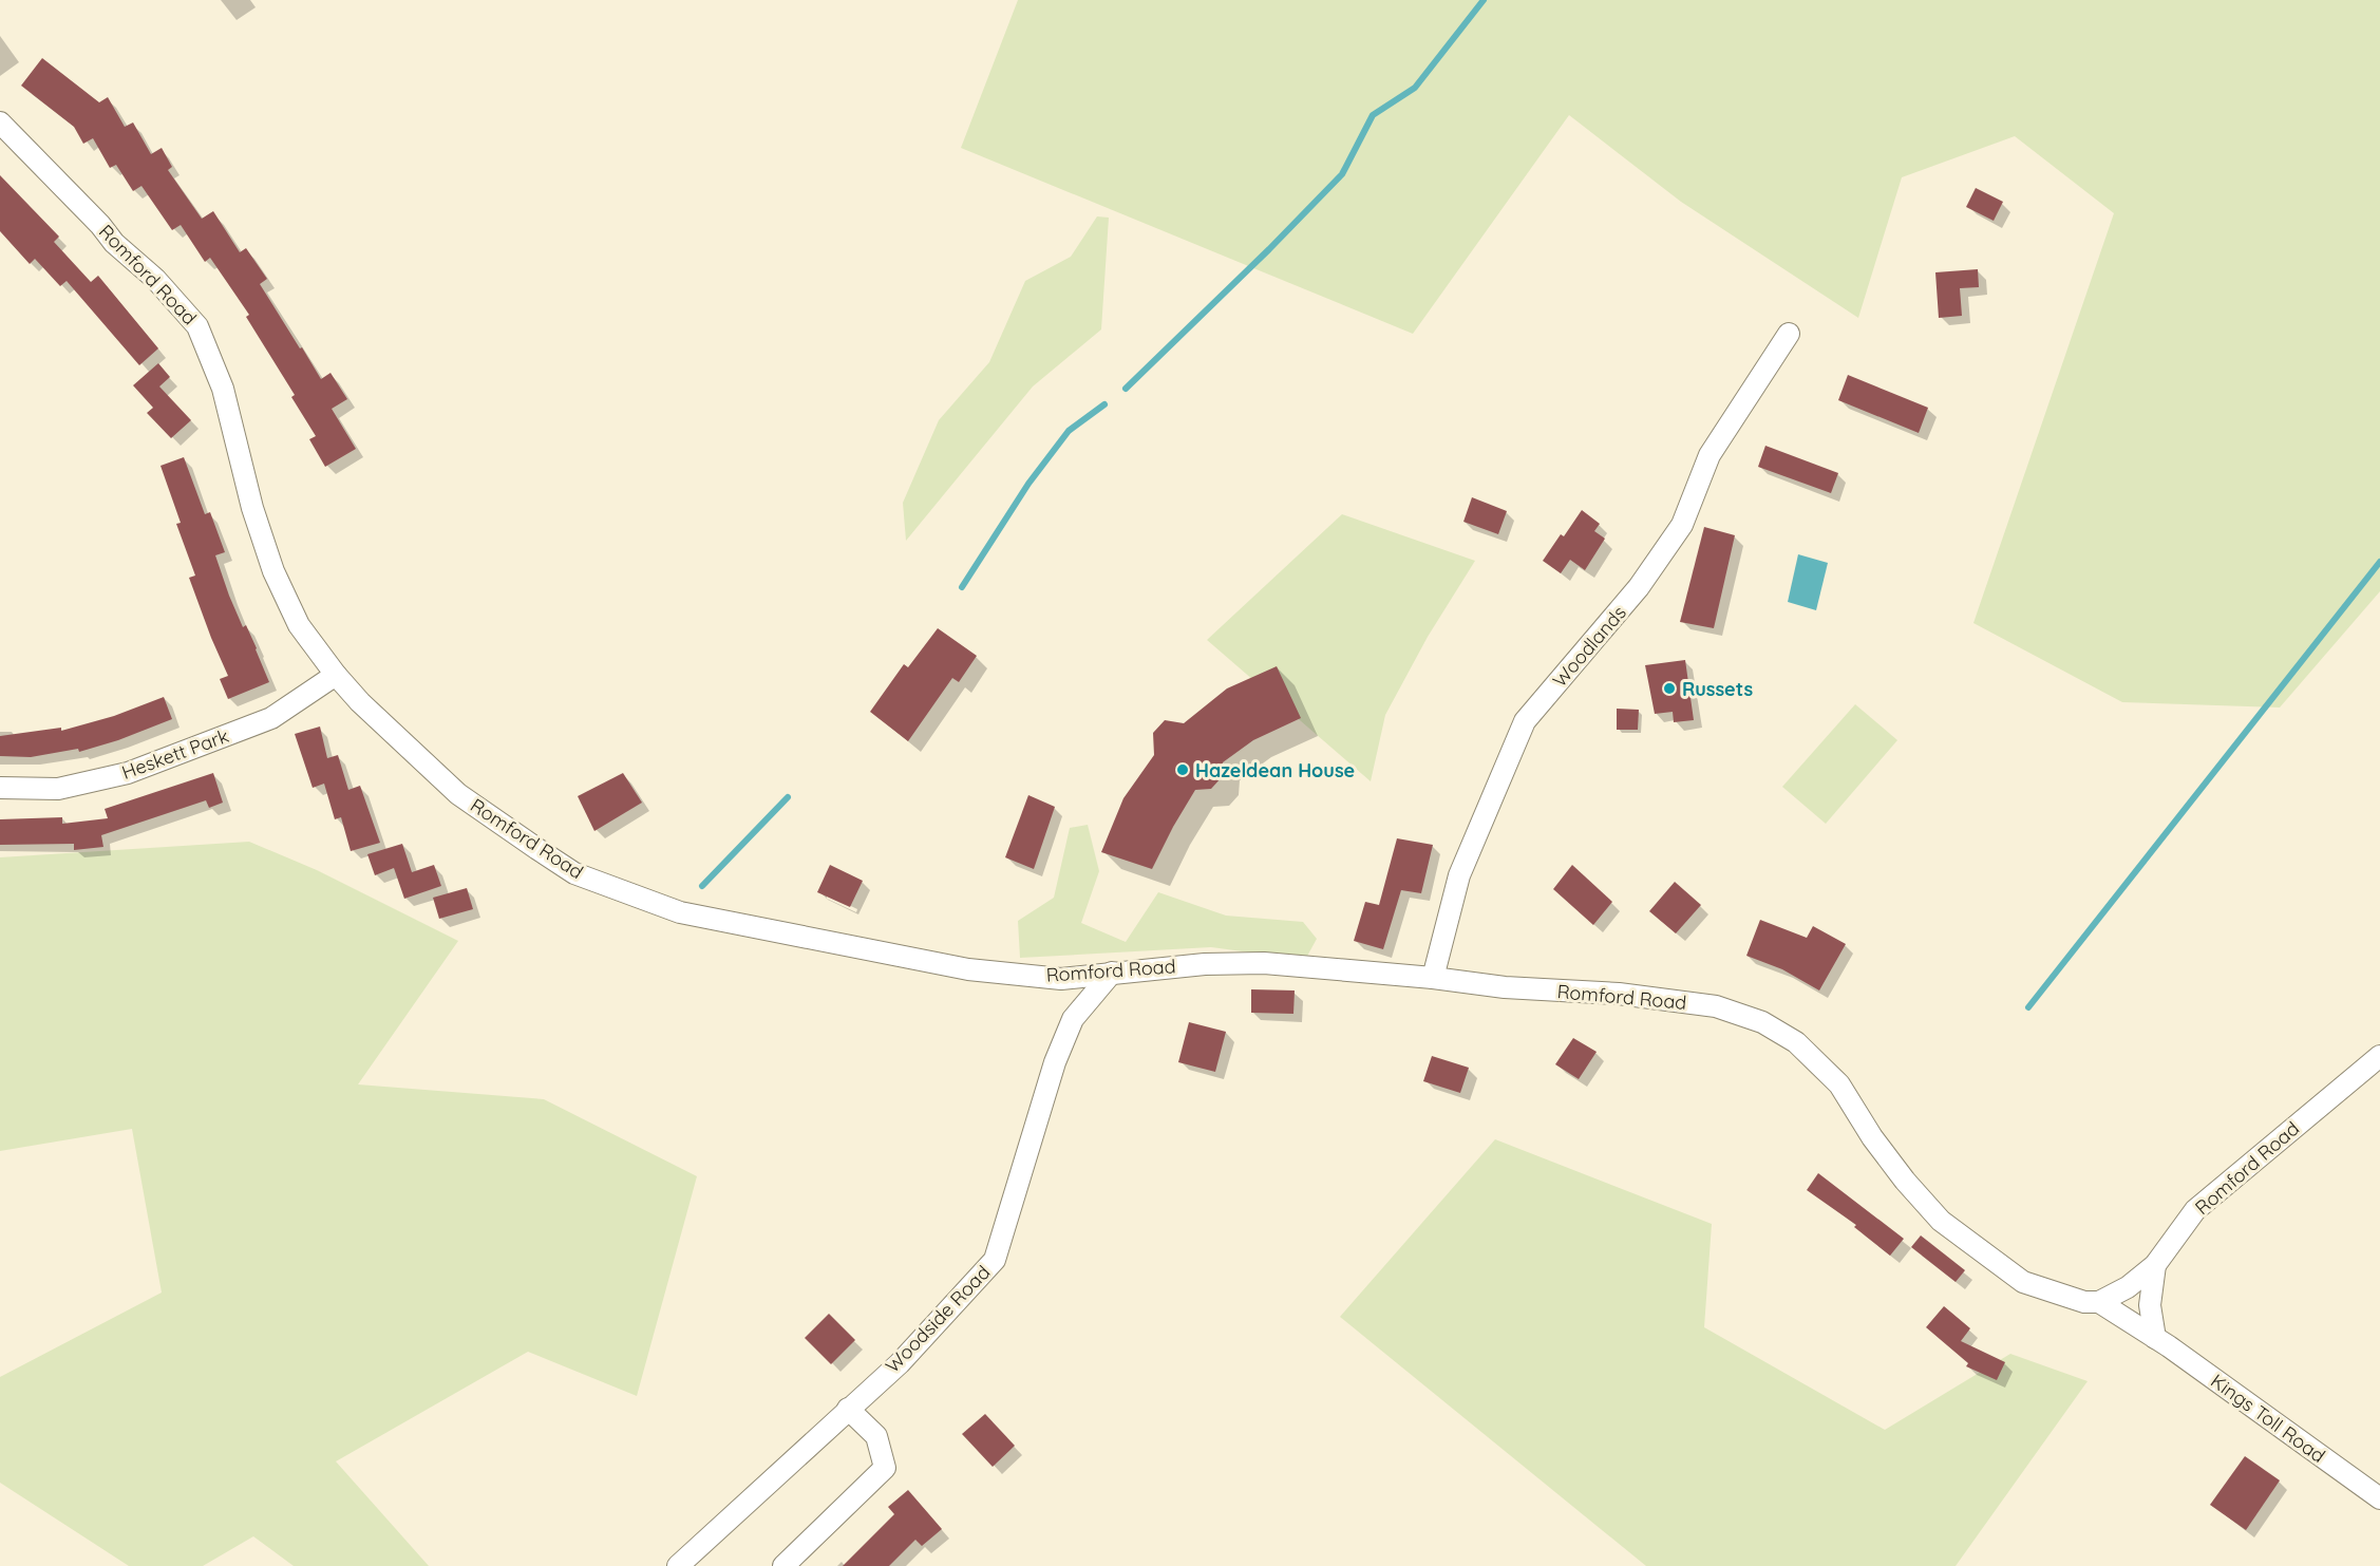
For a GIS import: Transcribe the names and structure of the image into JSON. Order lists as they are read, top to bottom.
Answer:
{
  "streets": {
    "street": [
      "Romford Road",
      "Woodlands",
      "Heskett Park",
      "Woodside Road",
      "Kings Toll Road"
    ]
  },
  "crossings": [
    ["Romford Road", "Woodlands"],
    ["Romford Road", "Heskett Park"],
    ["Romford Road", "Woodside Road"],
    ["Romford Road", "Kings Toll Road"]
  ],
  "places": ["Russets", "Hazeldean House"]
}
